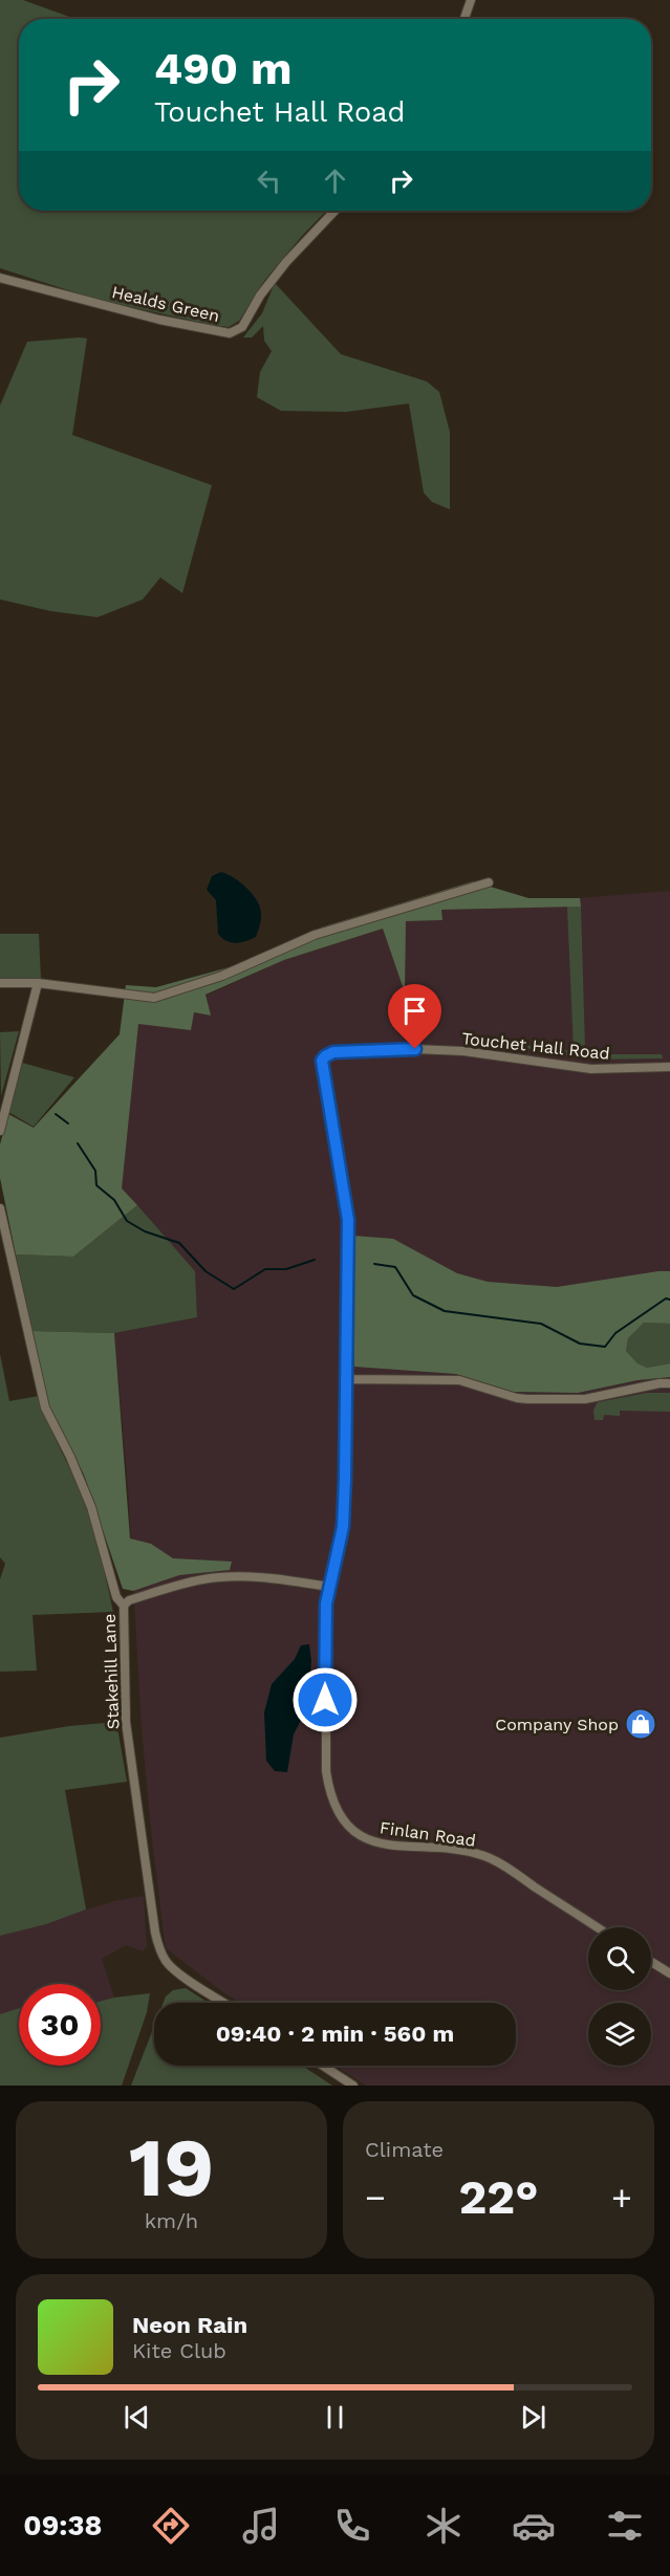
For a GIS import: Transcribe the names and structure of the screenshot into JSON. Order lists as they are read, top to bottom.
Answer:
{
  "streets": {
    "street": [
      "Healds Green",
      "Touchet Hall Road",
      "Stakehill Lane",
      "Finlan Road"
    ]
  },
  "crossings": [
    ["Touchet Hall Road", "Finlan Road"]
  ],
  "places": {
    "shop": ["Company Shop"]
  },
  "page": {
    "turn": ["490 m", "Touchet Hall Road"],
    "limit": "30",
    "trip": "09:40 · 2 min · 560 m",
    "tile": [
      ["19", "km/h"],
      "Climate"
    ],
    "heat": ["−", "22°", "+"],
    "song": ["Neon Rain", "Kite Club"],
    "tabs": "09:38"
  }
}
